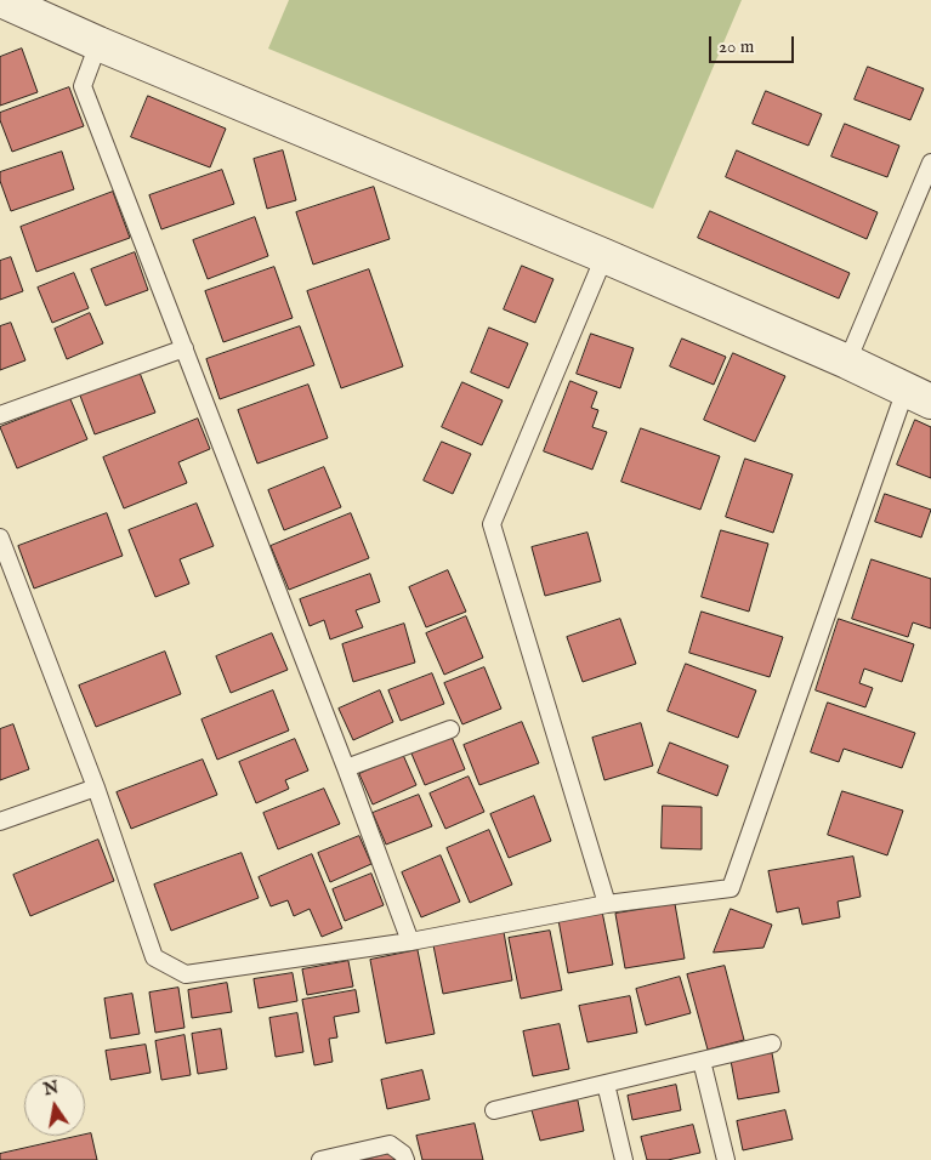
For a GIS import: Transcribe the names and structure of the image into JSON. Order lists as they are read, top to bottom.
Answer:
{
  "scale_bar": "20 m",
  "north": "top"
}
